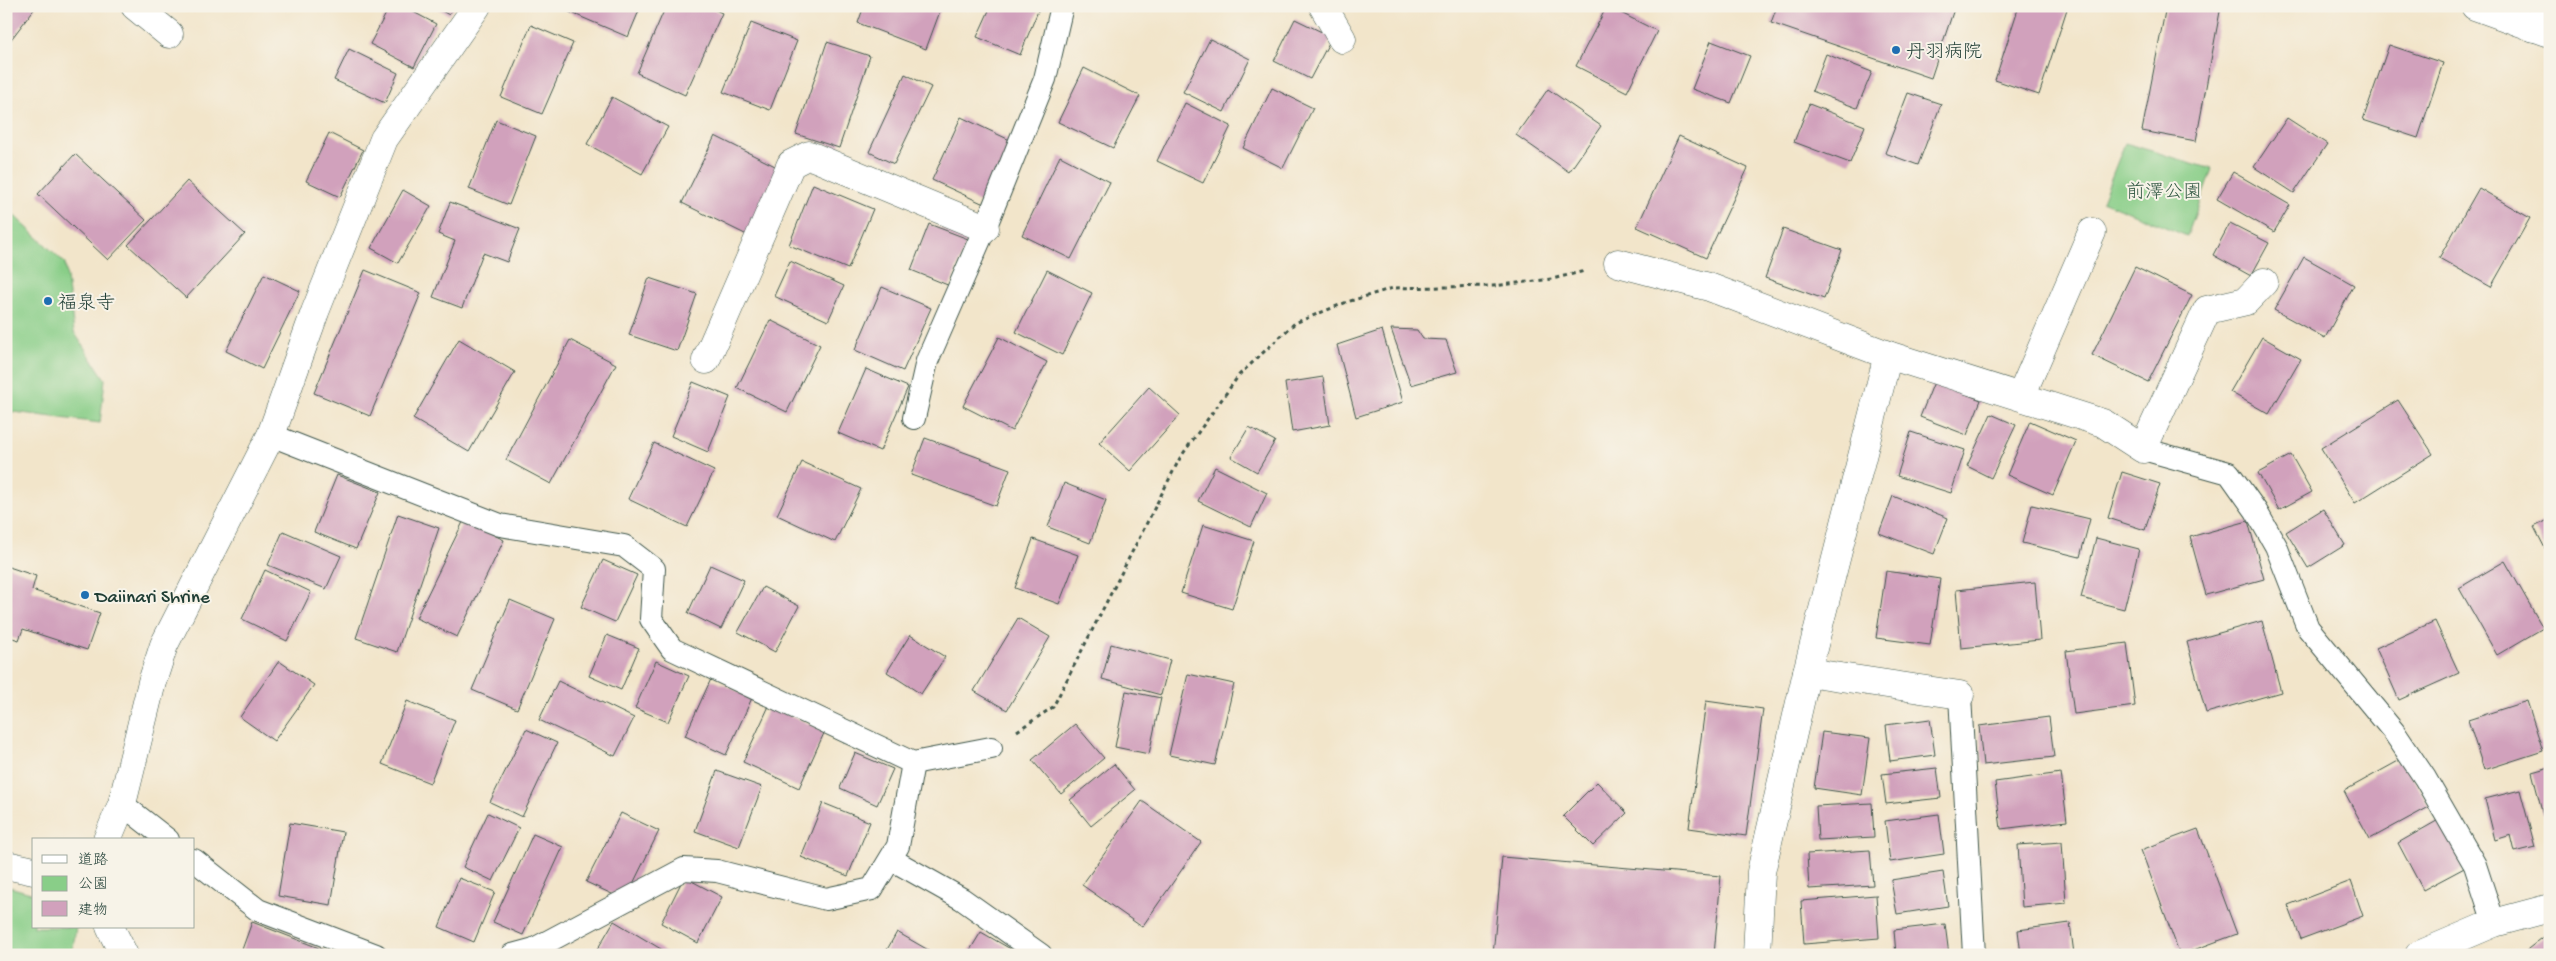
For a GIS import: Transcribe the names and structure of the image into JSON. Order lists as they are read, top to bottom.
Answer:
{
  "parks": ["前澤公園"],
  "places": ["丹羽病院", "福泉寺", "Daiinari Shrine"],
  "legend": ["道路", "公園", "建物"]
}
